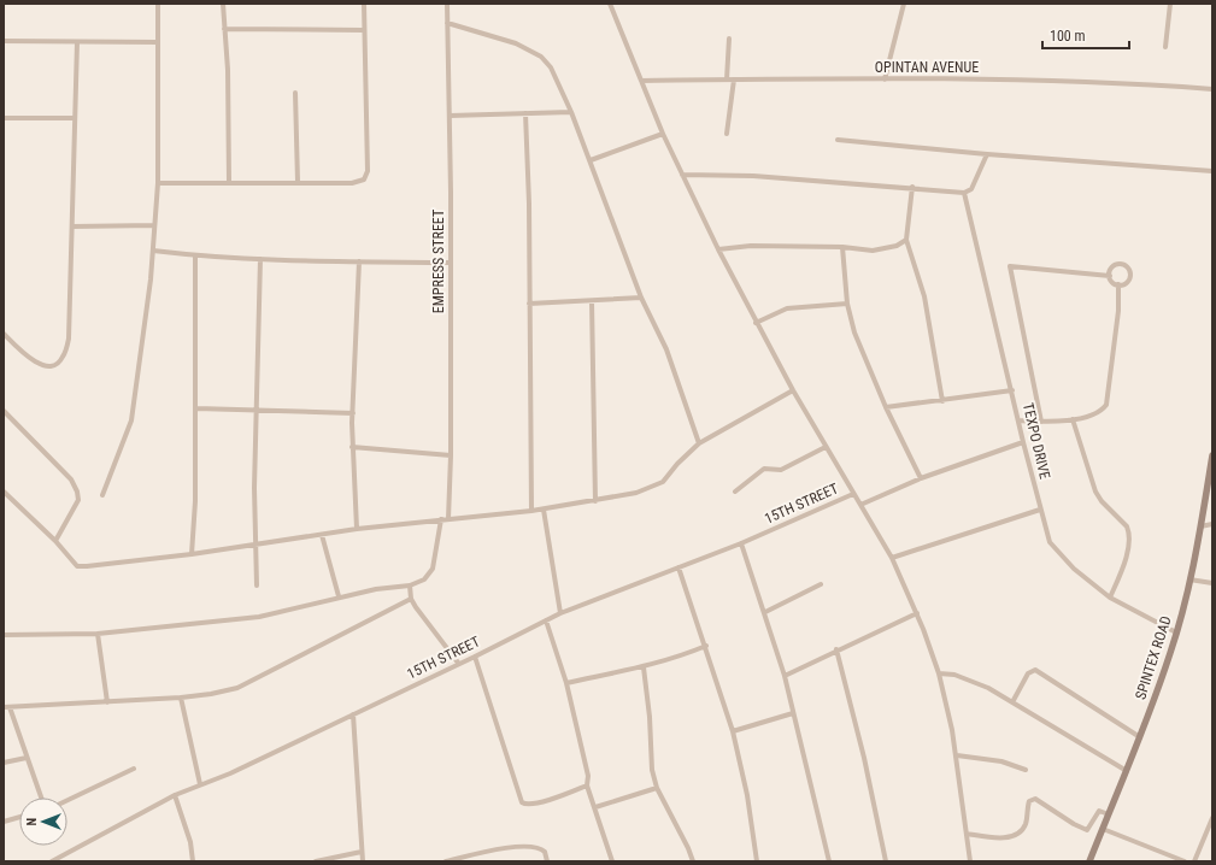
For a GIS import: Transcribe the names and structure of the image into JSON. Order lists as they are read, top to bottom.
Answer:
{
  "streets": {
    "main road": ["SPINTEX ROAD"],
    "street": [
      "OPINTAN AVENUE",
      "EMPRESS STREET",
      "TEXPO DRIVE",
      "15TH STREET"
    ]
  },
  "crossings": [
    ["TEXPO DRIVE", "SPINTEX ROAD"]
  ],
  "scale_bar": "100 m",
  "north": "left"
}
